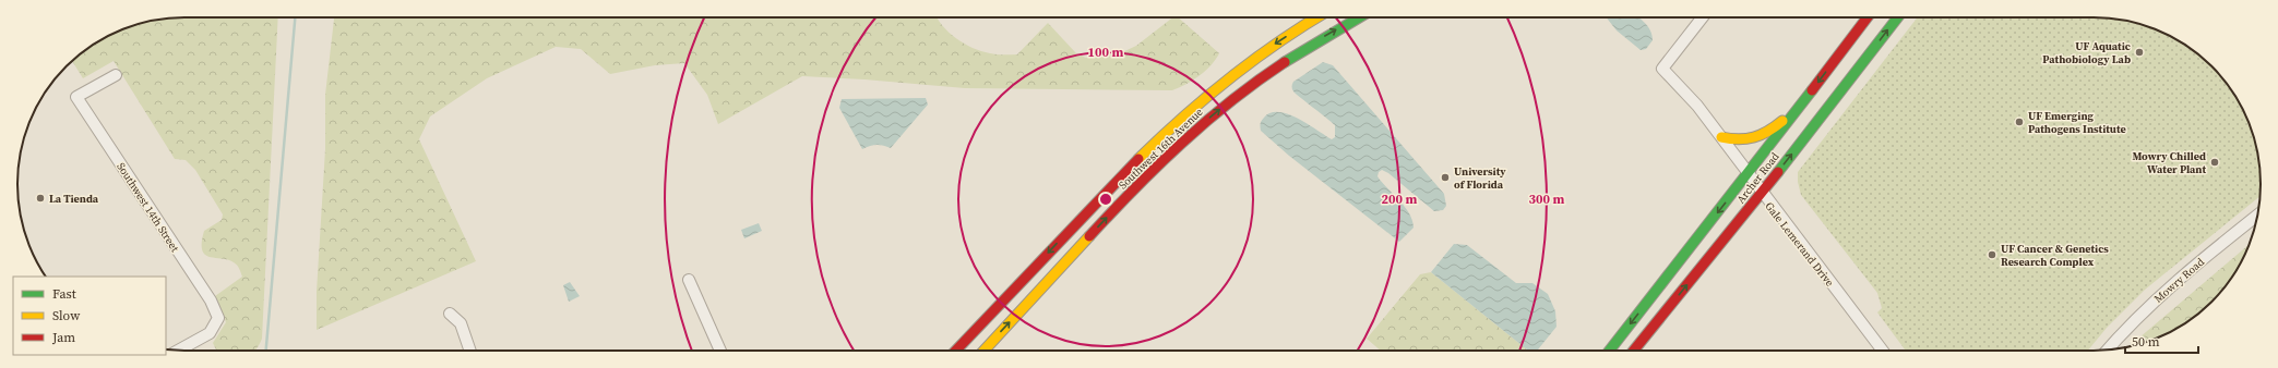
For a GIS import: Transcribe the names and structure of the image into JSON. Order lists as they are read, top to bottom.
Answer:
{
  "streets": {
    "main road": ["Southwest 16th Avenue", "Archer Road"],
    "street": ["Southwest 14th Street", "Gale Lemerand Drive", "Mowry Road"]
  },
  "crossings": [
    ["Archer Road", "Gale Lemerand Drive"]
  ],
  "places": [
    "UF Aquatic Pathobiology Lab",
    "UF Emerging Pathogens Institute",
    "Mowry Chilled Water Plant",
    "University of Florida",
    "La Tienda",
    "UF Cancer & Genetics Research Complex"
  ],
  "legend": ["Fast", "Slow", "Jam"],
  "scale_bar": "50 m",
  "rings": ["100 m", "200 m", "300 m"]
}
